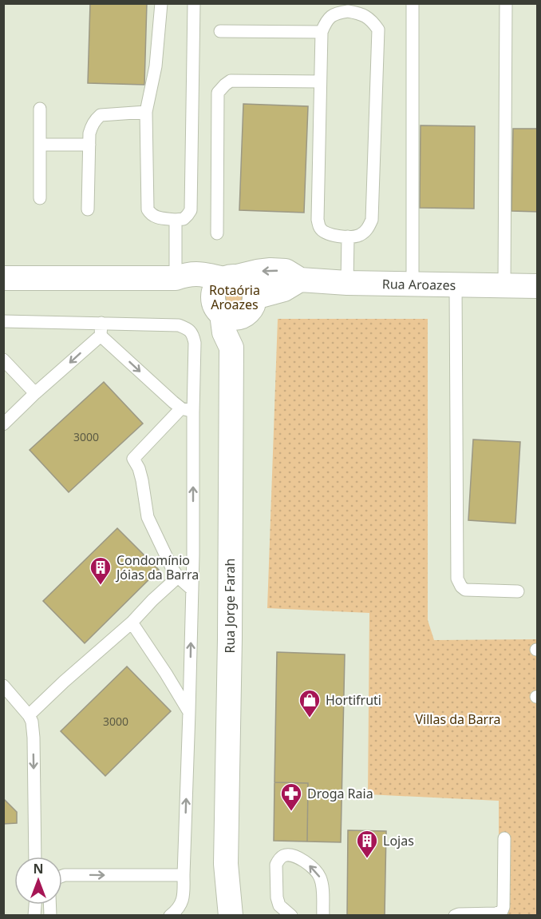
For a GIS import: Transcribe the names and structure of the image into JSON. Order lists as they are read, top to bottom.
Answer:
{
  "streets": {
    "street": ["Rua Aroazes", "Rua Jorge Farah"]
  },
  "crossings": [
    ["Rua Aroazes", "Rua Jorge Farah"]
  ],
  "parks": ["Rotaória Aroazes", "Villas da Barra"],
  "places": {
    "building": ["Condomínio Jóias da Barra", "Lojas"],
    "shop": ["Hortifruti"],
    "pharmacy": ["Droga Raia"]
  },
  "house_numbers": ["3000", "3000"],
  "north": "top"
}
